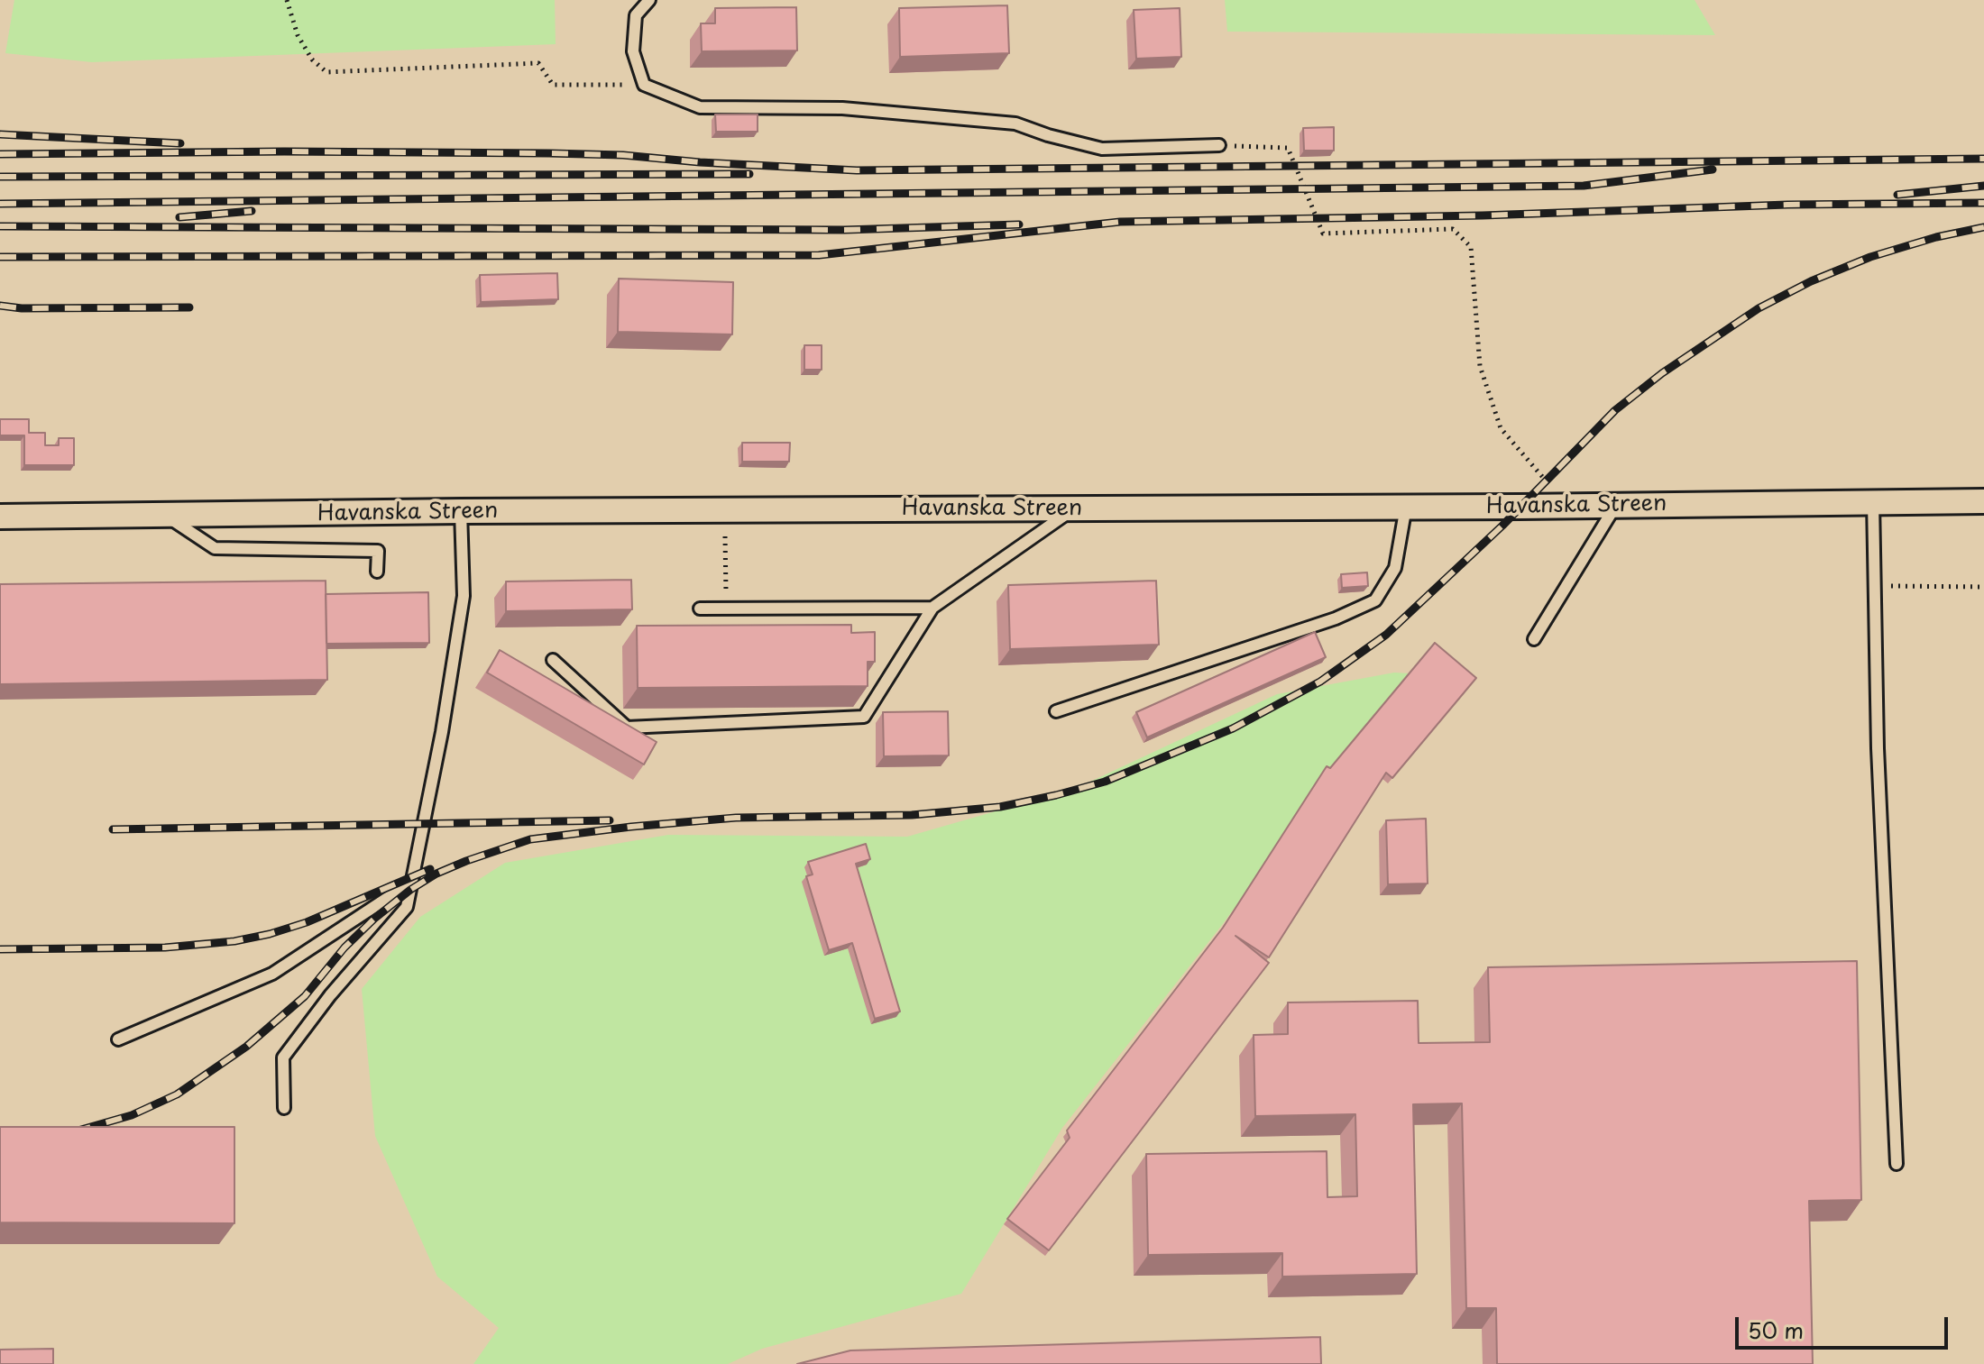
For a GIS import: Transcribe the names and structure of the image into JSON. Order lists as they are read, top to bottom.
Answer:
{
  "streets": {
    "street": ["Havanska Streen"]
  },
  "scale_bar": "50 m"
}
